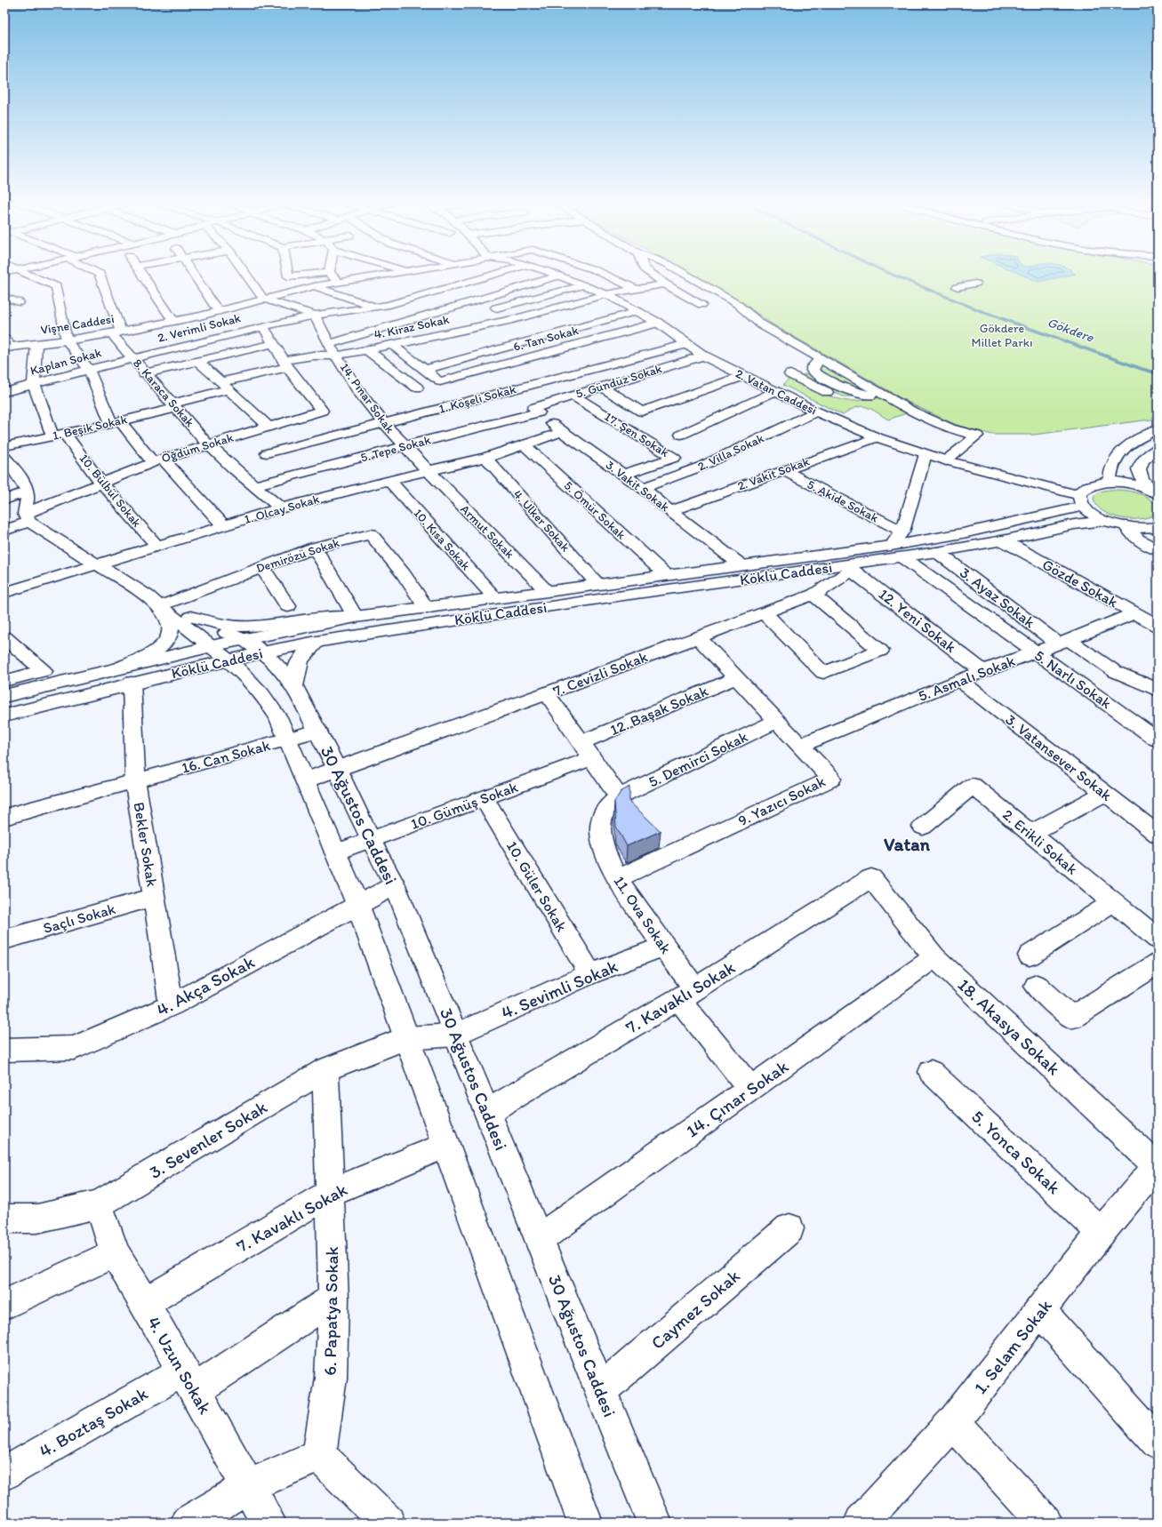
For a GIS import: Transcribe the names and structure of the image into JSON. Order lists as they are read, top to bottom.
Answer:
{
  "streets": {
    "street": [
      "Vişne Caddesi",
      "4. Kiraz Sokak",
      "2. Verimli Sokak",
      "6. Tan Sokak",
      "Kaplan Sokak",
      "5. Gündüz Sokak",
      "2. Vatan Caddesi",
      "8. Karaca Sokak",
      "14. Pınar Sokak",
      "1. Köşeli Sokak",
      "1. Beşik Sokak",
      "17. Şen Sokak",
      "Öğdüm Sokak",
      "5. Tepe Sokak",
      "2. Villa Sokak",
      "2. Vakit Sokak",
      "3. Vakit Sokak",
      "10. Bülbül Sokak",
      "5. Akide Sokak",
      "1. Olcay Sokak",
      "5. Ömür Sokak",
      "4. Ülker Sokak",
      "Armut Sokak",
      "10. Kısa Sokak",
      "Demirözü Sokak",
      "Köklü Caddesi",
      "Gözde Sokak",
      "3. Ayaz Sokak",
      "12. Yeni Sokak",
      "7. Cevizli Sokak",
      "5. Asmalı Sokak",
      "5. Narlı Sokak",
      "12. Başak Sokak",
      "16. Can Sokak",
      "3. Vatansever Sokak",
      "5. Demirci Sokak",
      "9. Yazıcı Sokak",
      "10. Gümüş Sokak",
      "30 Ağustos Caddesi",
      "2. Erikli Sokak",
      "Bekler Sokak",
      "10. Güler Sokak",
      "11. Ova Sokak",
      "Saçlı Sokak",
      "4. Akça Sokak",
      "4. Sevimli Sokak",
      "7. Kavaklı Sokak",
      "18. Akasya Sokak",
      "14. Çınar Sokak",
      "3. Sevenler Sokak",
      "5. Yonca Sokak",
      "Caymez Sokak",
      "6. Papatya Sokak",
      "1. Selam Sokak",
      "4. Uzun Sokak",
      "4. Boztaş Sokak"
    ]
  },
  "crossings": [
    ["Vişne Caddesi", "8. Karaca Sokak"],
    ["4. Kiraz Sokak", "2. Vatan Caddesi"],
    ["4. Kiraz Sokak", "14. Pınar Sokak"],
    ["4. Kiraz Sokak", "Öğdüm Sokak"],
    ["2. Verimli Sokak", "Kaplan Sokak"],
    ["2. Verimli Sokak", "8. Karaca Sokak"],
    ["2. Verimli Sokak", "14. Pınar Sokak"],
    ["2. Verimli Sokak", "Öğdüm Sokak"],
    ["6. Tan Sokak", "2. Vatan Caddesi"],
    ["Kaplan Sokak", "8. Karaca Sokak"],
    ["Kaplan Sokak", "10. Bülbül Sokak"],
    ["5. Gündüz Sokak", "2. Vatan Caddesi"],
    ["5. Gündüz Sokak", "17. Şen Sokak"],
    ["5. Gündüz Sokak", "5. Tepe Sokak"],
    ["5. Gündüz Sokak", "3. Vakit Sokak"],
    ["2. Vatan Caddesi", "1. Köşeli Sokak"],
    ["2. Vatan Caddesi", "2. Villa Sokak"],
    ["2. Vatan Caddesi", "2. Vakit Sokak"],
    ["2. Vatan Caddesi", "Köklü Caddesi"],
    ["8. Karaca Sokak", "1. Beşik Sokak"],
    ["8. Karaca Sokak", "Öğdüm Sokak"],
    ["8. Karaca Sokak", "5. Tepe Sokak"],
    ["8. Karaca Sokak", "1. Olcay Sokak"],
    ["14. Pınar Sokak", "1. Köşeli Sokak"],
    ["14. Pınar Sokak", "5. Tepe Sokak"],
    ["14. Pınar Sokak", "1. Olcay Sokak"],
    ["14. Pınar Sokak", "Armut Sokak"],
    ["1. Beşik Sokak", "10. Bülbül Sokak"],
    ["17. Şen Sokak", "3. Vakit Sokak"],
    ["Öğdüm Sokak", "10. Bülbül Sokak"],
    ["5. Tepe Sokak", "3. Vakit Sokak"],
    ["2. Villa Sokak", "3. Vakit Sokak"],
    ["2. Vakit Sokak", "3. Vakit Sokak"],
    ["2. Vakit Sokak", "5. Akide Sokak"],
    ["3. Vakit Sokak", "1. Olcay Sokak"],
    ["3. Vakit Sokak", "Köklü Caddesi"],
    ["10. Bülbül Sokak", "1. Olcay Sokak"],
    ["1. Olcay Sokak", "5. Ömür Sokak"],
    ["1. Olcay Sokak", "4. Ülker Sokak"],
    ["1. Olcay Sokak", "Armut Sokak"],
    ["1. Olcay Sokak", "10. Kısa Sokak"],
    ["5. Ömür Sokak", "Köklü Caddesi"],
    ["4. Ülker Sokak", "Köklü Caddesi"],
    ["Armut Sokak", "Köklü Caddesi"],
    ["10. Kısa Sokak", "Köklü Caddesi"],
    ["Demirözü Sokak", "Köklü Caddesi"],
    ["Demirözü Sokak", "30 Ağustos Caddesi"],
    ["Köklü Caddesi", "Gözde Sokak"],
    ["Köklü Caddesi", "3. Ayaz Sokak"],
    ["Köklü Caddesi", "12. Yeni Sokak"],
    ["Köklü Caddesi", "7. Cevizli Sokak"],
    ["Köklü Caddesi", "5. Narlı Sokak"],
    ["Köklü Caddesi", "30 Ağustos Caddesi"],
    ["Köklü Caddesi", "Bekler Sokak"],
    ["Gözde Sokak", "5. Asmalı Sokak"],
    ["3. Ayaz Sokak", "5. Asmalı Sokak"],
    ["12. Yeni Sokak", "7. Cevizli Sokak"],
    ["12. Yeni Sokak", "5. Asmalı Sokak"],
    ["7. Cevizli Sokak", "9. Yazıcı Sokak"],
    ["7. Cevizli Sokak", "30 Ağustos Caddesi"],
    ["5. Asmalı Sokak", "5. Narlı Sokak"],
    ["5. Asmalı Sokak", "3. Vatansever Sokak"],
    ["5. Asmalı Sokak", "9. Yazıcı Sokak"],
    ["12. Başak Sokak", "9. Yazıcı Sokak"],
    ["12. Başak Sokak", "10. Gümüş Sokak"],
    ["16. Can Sokak", "30 Ağustos Caddesi"],
    ["16. Can Sokak", "Bekler Sokak"],
    ["5. Demirci Sokak", "9. Yazıcı Sokak"],
    ["5. Demirci Sokak", "11. Ova Sokak"],
    ["9. Yazıcı Sokak", "11. Ova Sokak"],
    ["10. Gümüş Sokak", "30 Ağustos Caddesi"],
    ["10. Gümüş Sokak", "10. Güler Sokak"],
    ["30 Ağustos Caddesi", "4. Akça Sokak"],
    ["30 Ağustos Caddesi", "4. Sevimli Sokak"],
    ["30 Ağustos Caddesi", "7. Kavaklı Sokak"],
    ["30 Ağustos Caddesi", "14. Çınar Sokak"],
    ["30 Ağustos Caddesi", "3. Sevenler Sokak"],
    ["30 Ağustos Caddesi", "Caymez Sokak"],
    ["Bekler Sokak", "Saçlı Sokak"],
    ["Bekler Sokak", "4. Akça Sokak"],
    ["10. Güler Sokak", "4. Sevimli Sokak"],
    ["11. Ova Sokak", "4. Sevimli Sokak"],
    ["11. Ova Sokak", "7. Kavaklı Sokak"],
    ["11. Ova Sokak", "14. Çınar Sokak"],
    ["4. Sevimli Sokak", "3. Sevenler Sokak"],
    ["7. Kavaklı Sokak", "18. Akasya Sokak"],
    ["7. Kavaklı Sokak", "6. Papatya Sokak"],
    ["7. Kavaklı Sokak", "4. Uzun Sokak"],
    ["18. Akasya Sokak", "14. Çınar Sokak"],
    ["18. Akasya Sokak", "1. Selam Sokak"],
    ["3. Sevenler Sokak", "6. Papatya Sokak"],
    ["3. Sevenler Sokak", "4. Uzun Sokak"],
    ["5. Yonca Sokak", "1. Selam Sokak"],
    ["6. Papatya Sokak", "4. Boztaş Sokak"],
    ["4. Uzun Sokak", "4. Boztaş Sokak"]
  ],
  "districts": ["Vatan"],
  "water": ["Gökdere"],
  "parks": ["Gökdere Millet Parkı"]
}
